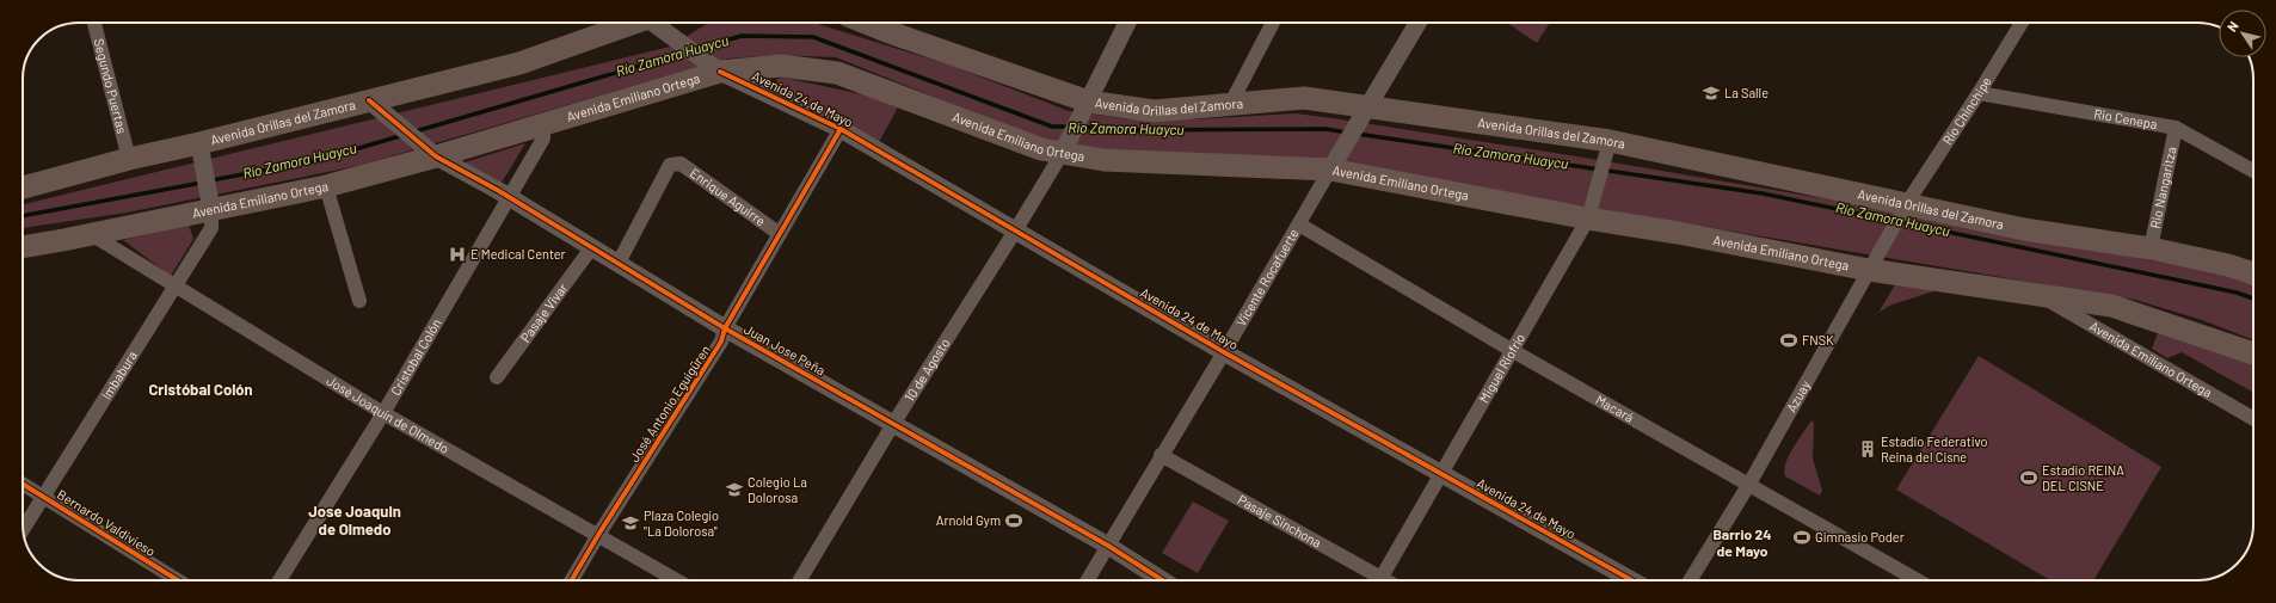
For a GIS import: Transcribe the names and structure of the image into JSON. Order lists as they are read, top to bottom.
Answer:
{
  "streets": {
    "main road": ["Avenida Emiliano Ortega", "Avenida Orillas del Zamora"],
    "street": [
      "Segundo Puertas",
      "Avenida 24 de Mayo",
      "Río Chinchipe",
      "Rio Cenepa",
      "Rio Nangaritza",
      "Enrique Aguirre",
      "Vicente Rocafuerte",
      "Pasaje Vivar",
      "Juan Jose Peña",
      "Cristobal Colón",
      "Miguel Riofrío",
      "10 de Agosto",
      "Imbabura",
      "Azuay",
      "José Antonio Eguigüren",
      "Macará",
      "José Joaquín de Olmedo",
      "Pasaje Sinchona",
      "Bernardo Valdivieso"
    ]
  },
  "crossings": [
    ["Segundo Puertas", "Avenida Orillas del Zamora"],
    ["Avenida Emiliano Ortega", "Avenida 24 de Mayo"],
    ["Avenida Emiliano Ortega", "Vicente Rocafuerte"],
    ["Avenida Emiliano Ortega", "Juan Jose Peña"],
    ["Avenida Emiliano Ortega", "Cristobal Colón"],
    ["Avenida Emiliano Ortega", "Miguel Riofrío"],
    ["Avenida Emiliano Ortega", "10 de Agosto"],
    ["Avenida Emiliano Ortega", "Imbabura"],
    ["Avenida Emiliano Ortega", "Azuay"],
    ["Avenida Emiliano Ortega", "José Joaquín de Olmedo"],
    ["Avenida 24 de Mayo", "Vicente Rocafuerte"],
    ["Avenida 24 de Mayo", "Miguel Riofrío"],
    ["Avenida 24 de Mayo", "10 de Agosto"],
    ["Avenida 24 de Mayo", "José Antonio Eguigüren"],
    ["Avenida Orillas del Zamora", "Río Chinchipe"],
    ["Avenida Orillas del Zamora", "Rio Nangaritza"],
    ["Avenida Orillas del Zamora", "Vicente Rocafuerte"],
    ["Avenida Orillas del Zamora", "Juan Jose Peña"],
    ["Avenida Orillas del Zamora", "Miguel Riofrío"],
    ["Avenida Orillas del Zamora", "Azuay"],
    ["Río Chinchipe", "Rio Cenepa"],
    ["Río Chinchipe", "Azuay"],
    ["Rio Cenepa", "Rio Nangaritza"],
    ["Enrique Aguirre", "Juan Jose Peña"],
    ["Enrique Aguirre", "José Antonio Eguigüren"],
    ["Vicente Rocafuerte", "Juan Jose Peña"],
    ["Vicente Rocafuerte", "Macará"],
    ["Vicente Rocafuerte", "Pasaje Sinchona"],
    ["Pasaje Vivar", "Juan Jose Peña"],
    ["Juan Jose Peña", "Cristobal Colón"],
    ["Juan Jose Peña", "10 de Agosto"],
    ["Juan Jose Peña", "José Antonio Eguigüren"],
    ["Cristobal Colón", "José Joaquín de Olmedo"],
    ["Miguel Riofrío", "Macará"],
    ["Imbabura", "José Joaquín de Olmedo"],
    ["Imbabura", "Bernardo Valdivieso"],
    ["Azuay", "Macará"],
    ["José Antonio Eguigüren", "José Joaquín de Olmedo"]
  ],
  "districts": ["Cristóbal Colón", "Jose Joaquin de Olmedo", "Barrio 24 de Mayo"],
  "water": ["Río Zamora Huaycu"],
  "places": {
    "school or university": ["La Salle", "Colegio La Dolorosa", "Plaza Colegio \"La Dolorosa\""],
    "hospital": ["E Medical Center"],
    "sports": [
      "FNSK",
      "Estadio REINA DEL CISNE",
      "Arnold Gym",
      "Gimnasio Poder"
    ],
    "building": ["Estadio Federativo Reina del Cisne"]
  },
  "north": "top left"
}
